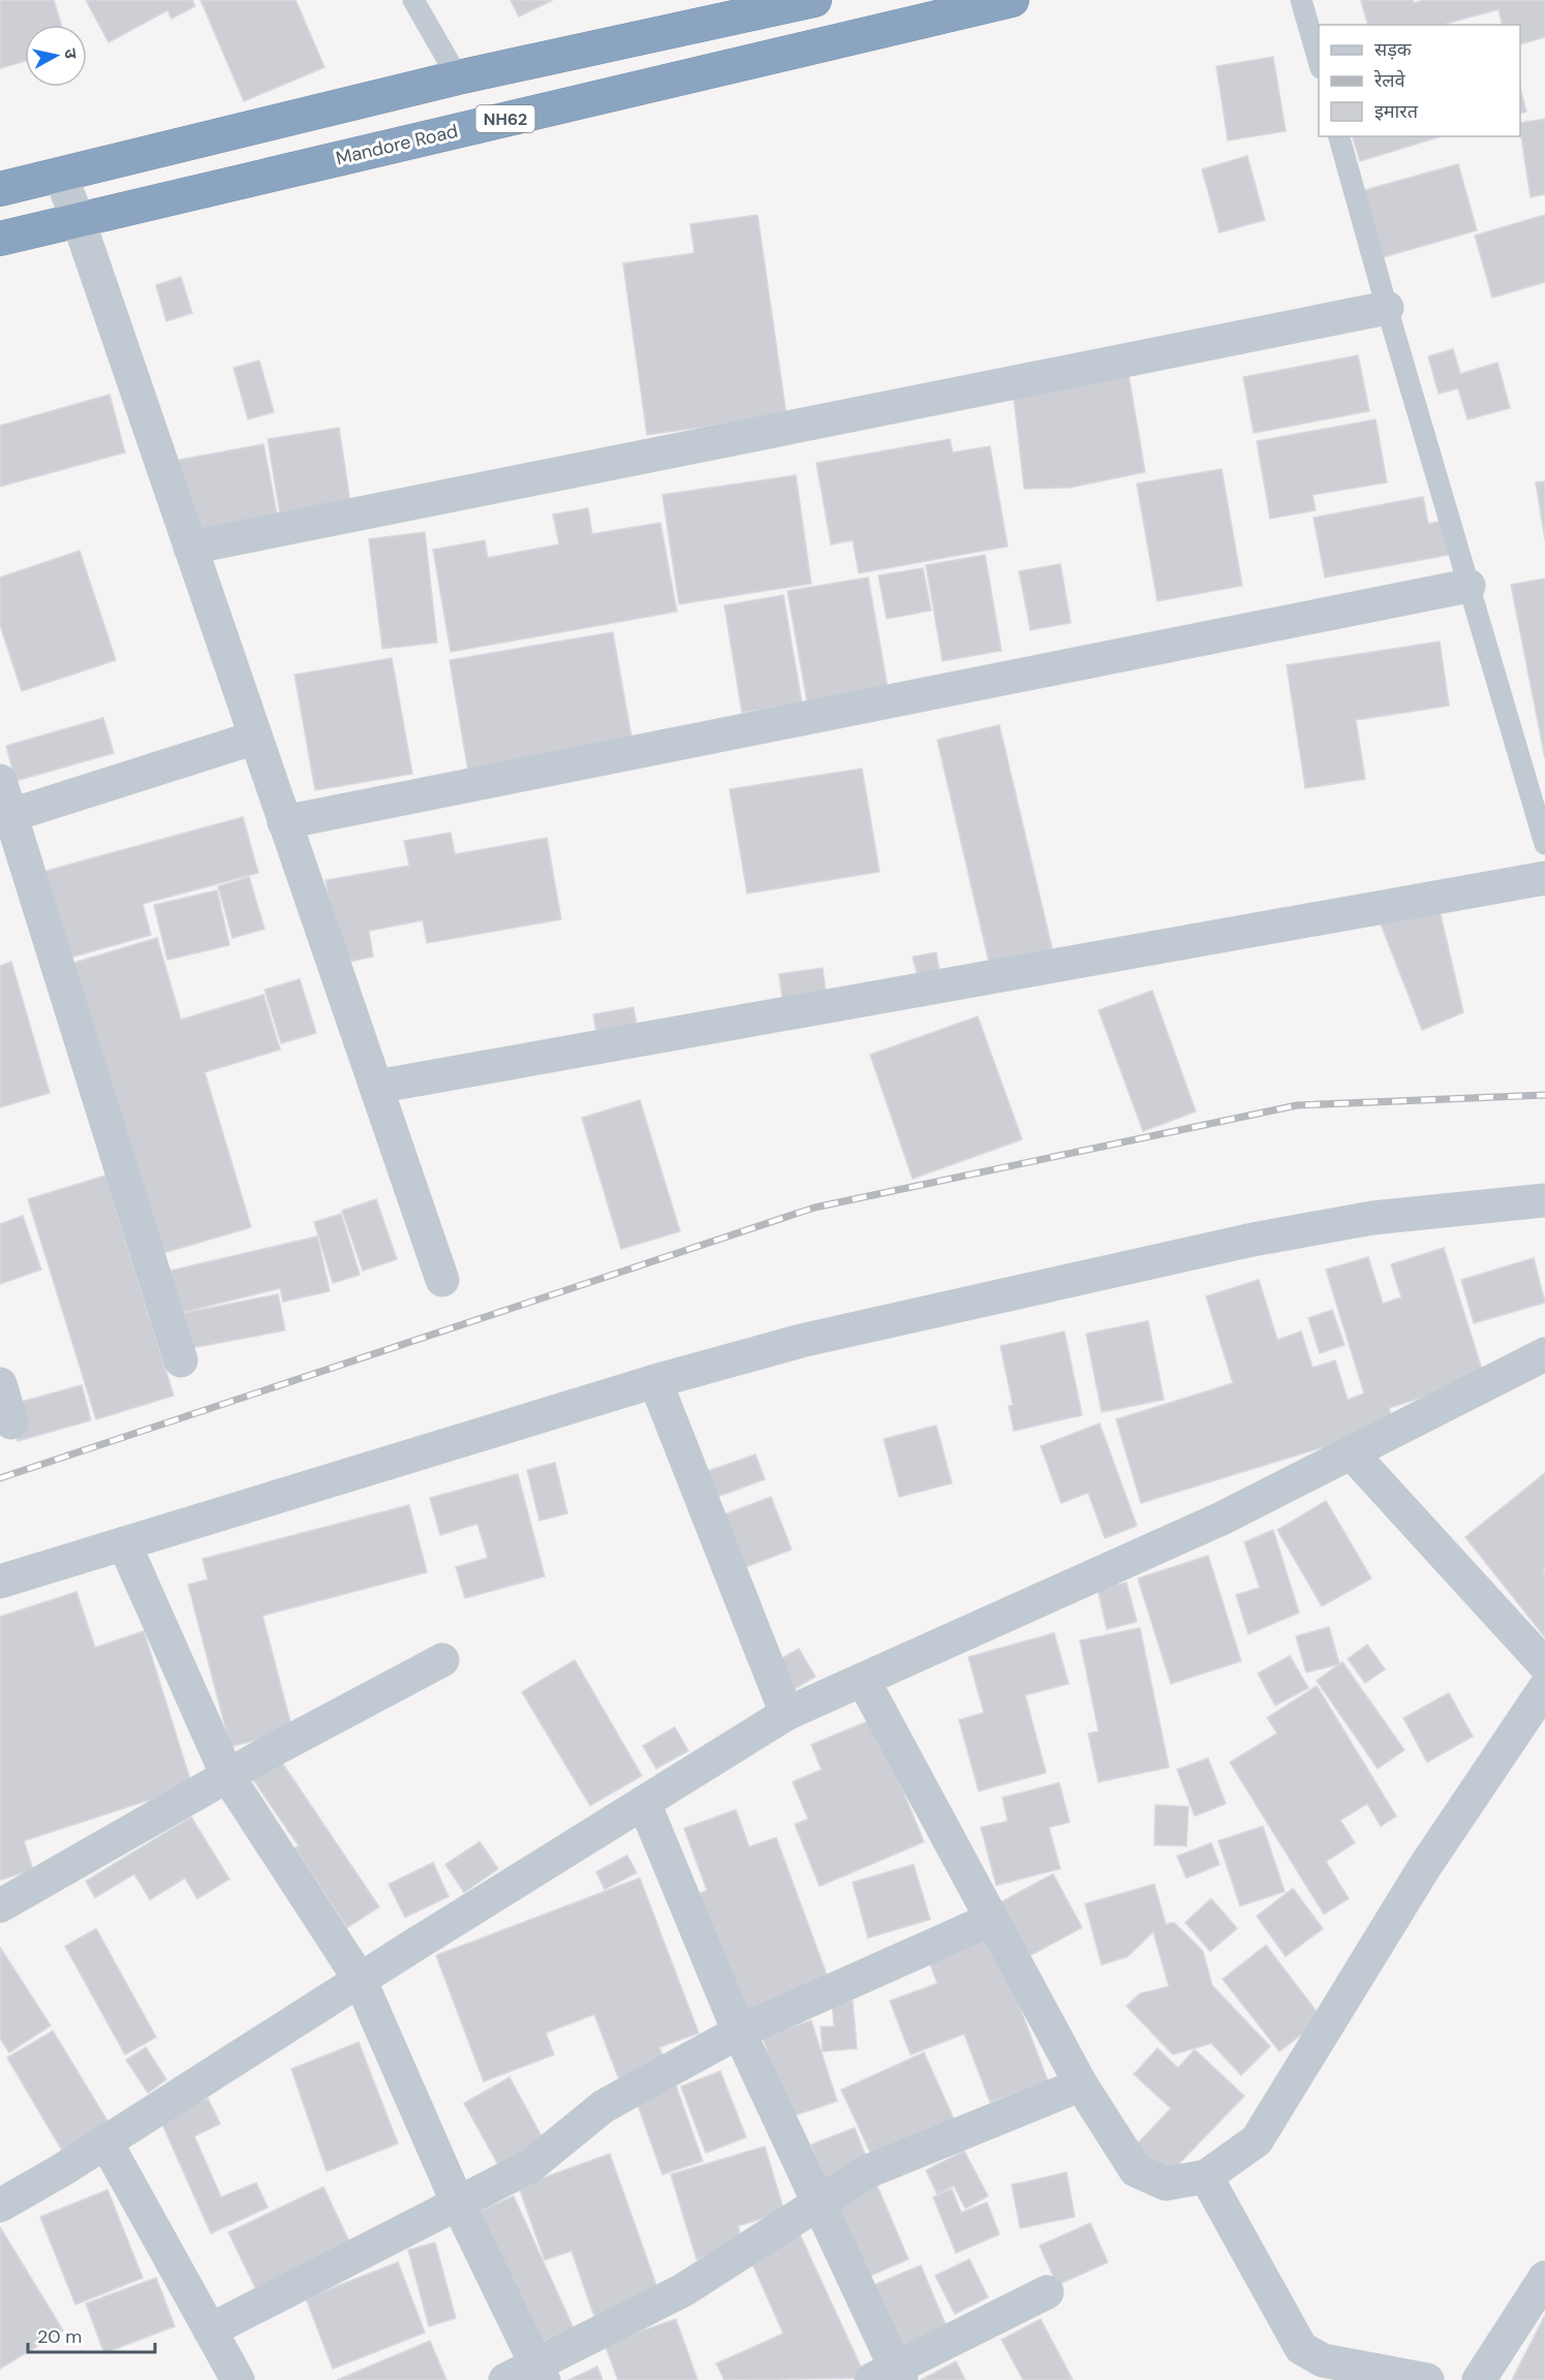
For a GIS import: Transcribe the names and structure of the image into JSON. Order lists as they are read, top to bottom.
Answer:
{
  "streets": {
    "highway": ["NH62", "Mandore Road"]
  },
  "legend": ["सड़क", "रेलवे", "इमारत"],
  "scale_bar": "20 m",
  "north": "right"
}
